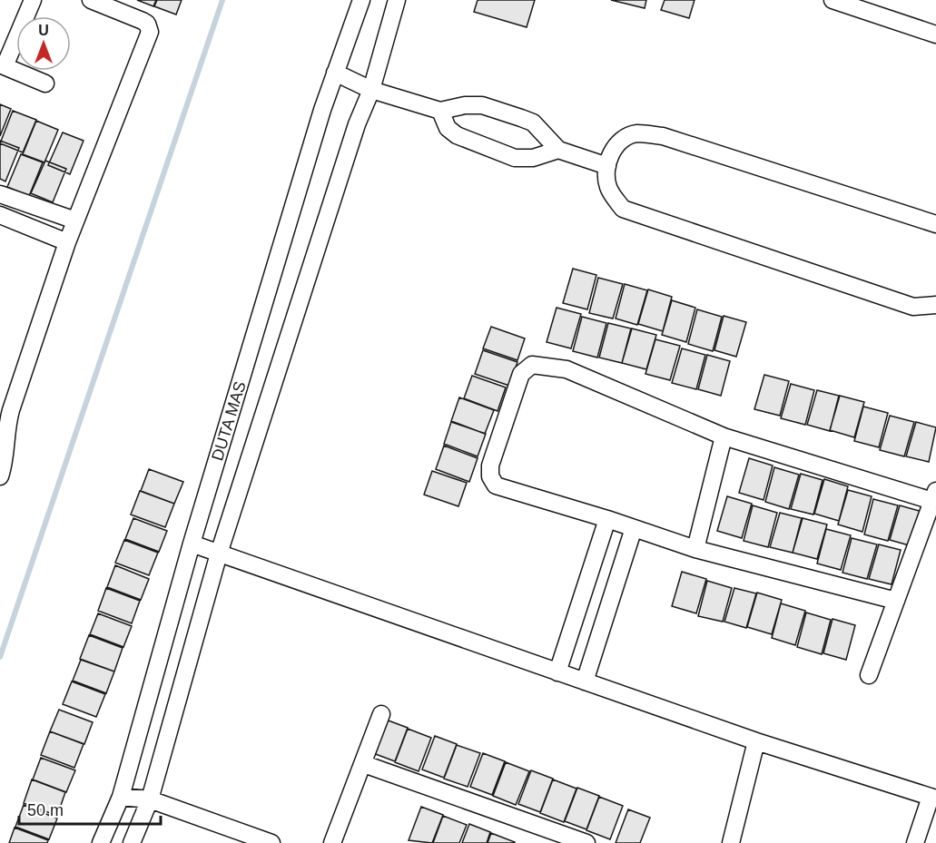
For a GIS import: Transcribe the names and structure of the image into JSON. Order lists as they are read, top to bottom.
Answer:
{
  "streets": {
    "street": ["DUTA MAS"]
  },
  "scale_bar": "50 m",
  "north": "top"
}
